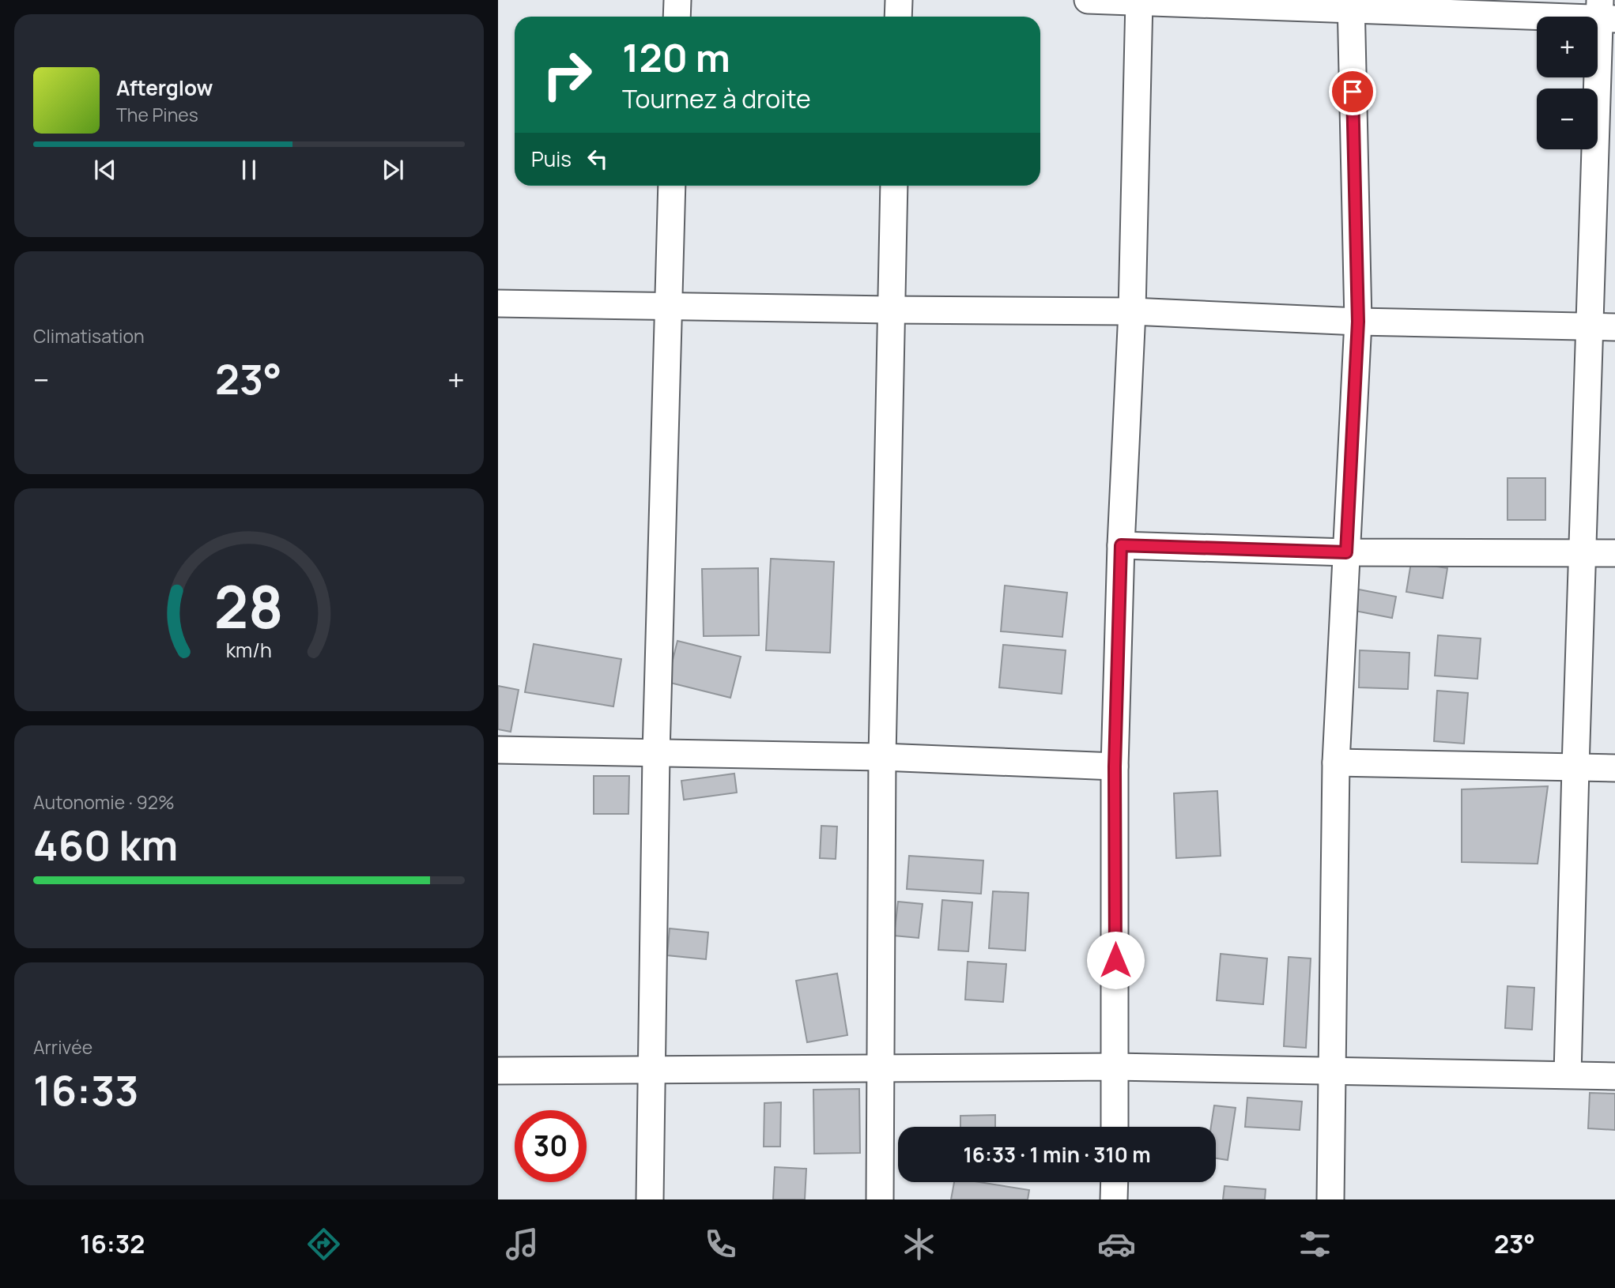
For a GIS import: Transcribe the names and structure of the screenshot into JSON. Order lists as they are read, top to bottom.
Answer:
{
  "page": {
    "map_buttons": ["+", "−"],
    "turn": ["120 m", "Tournez à droite"],
    "song": ["Afterglow", "The Pines"],
    "then": "Puis",
    "tile": [
      "Climatisation",
      ["Autonomie · 92%", "460 km"],
      ["Arrivée", "16:33"]
    ],
    "heat": ["−", "23°", "+"],
    "limit": "30",
    "trip": "16:33 · 1 min · 310 m",
    "tabs": ["16:32", "23°"],
    "gauge": ["28", "km/h"]
  }
}
